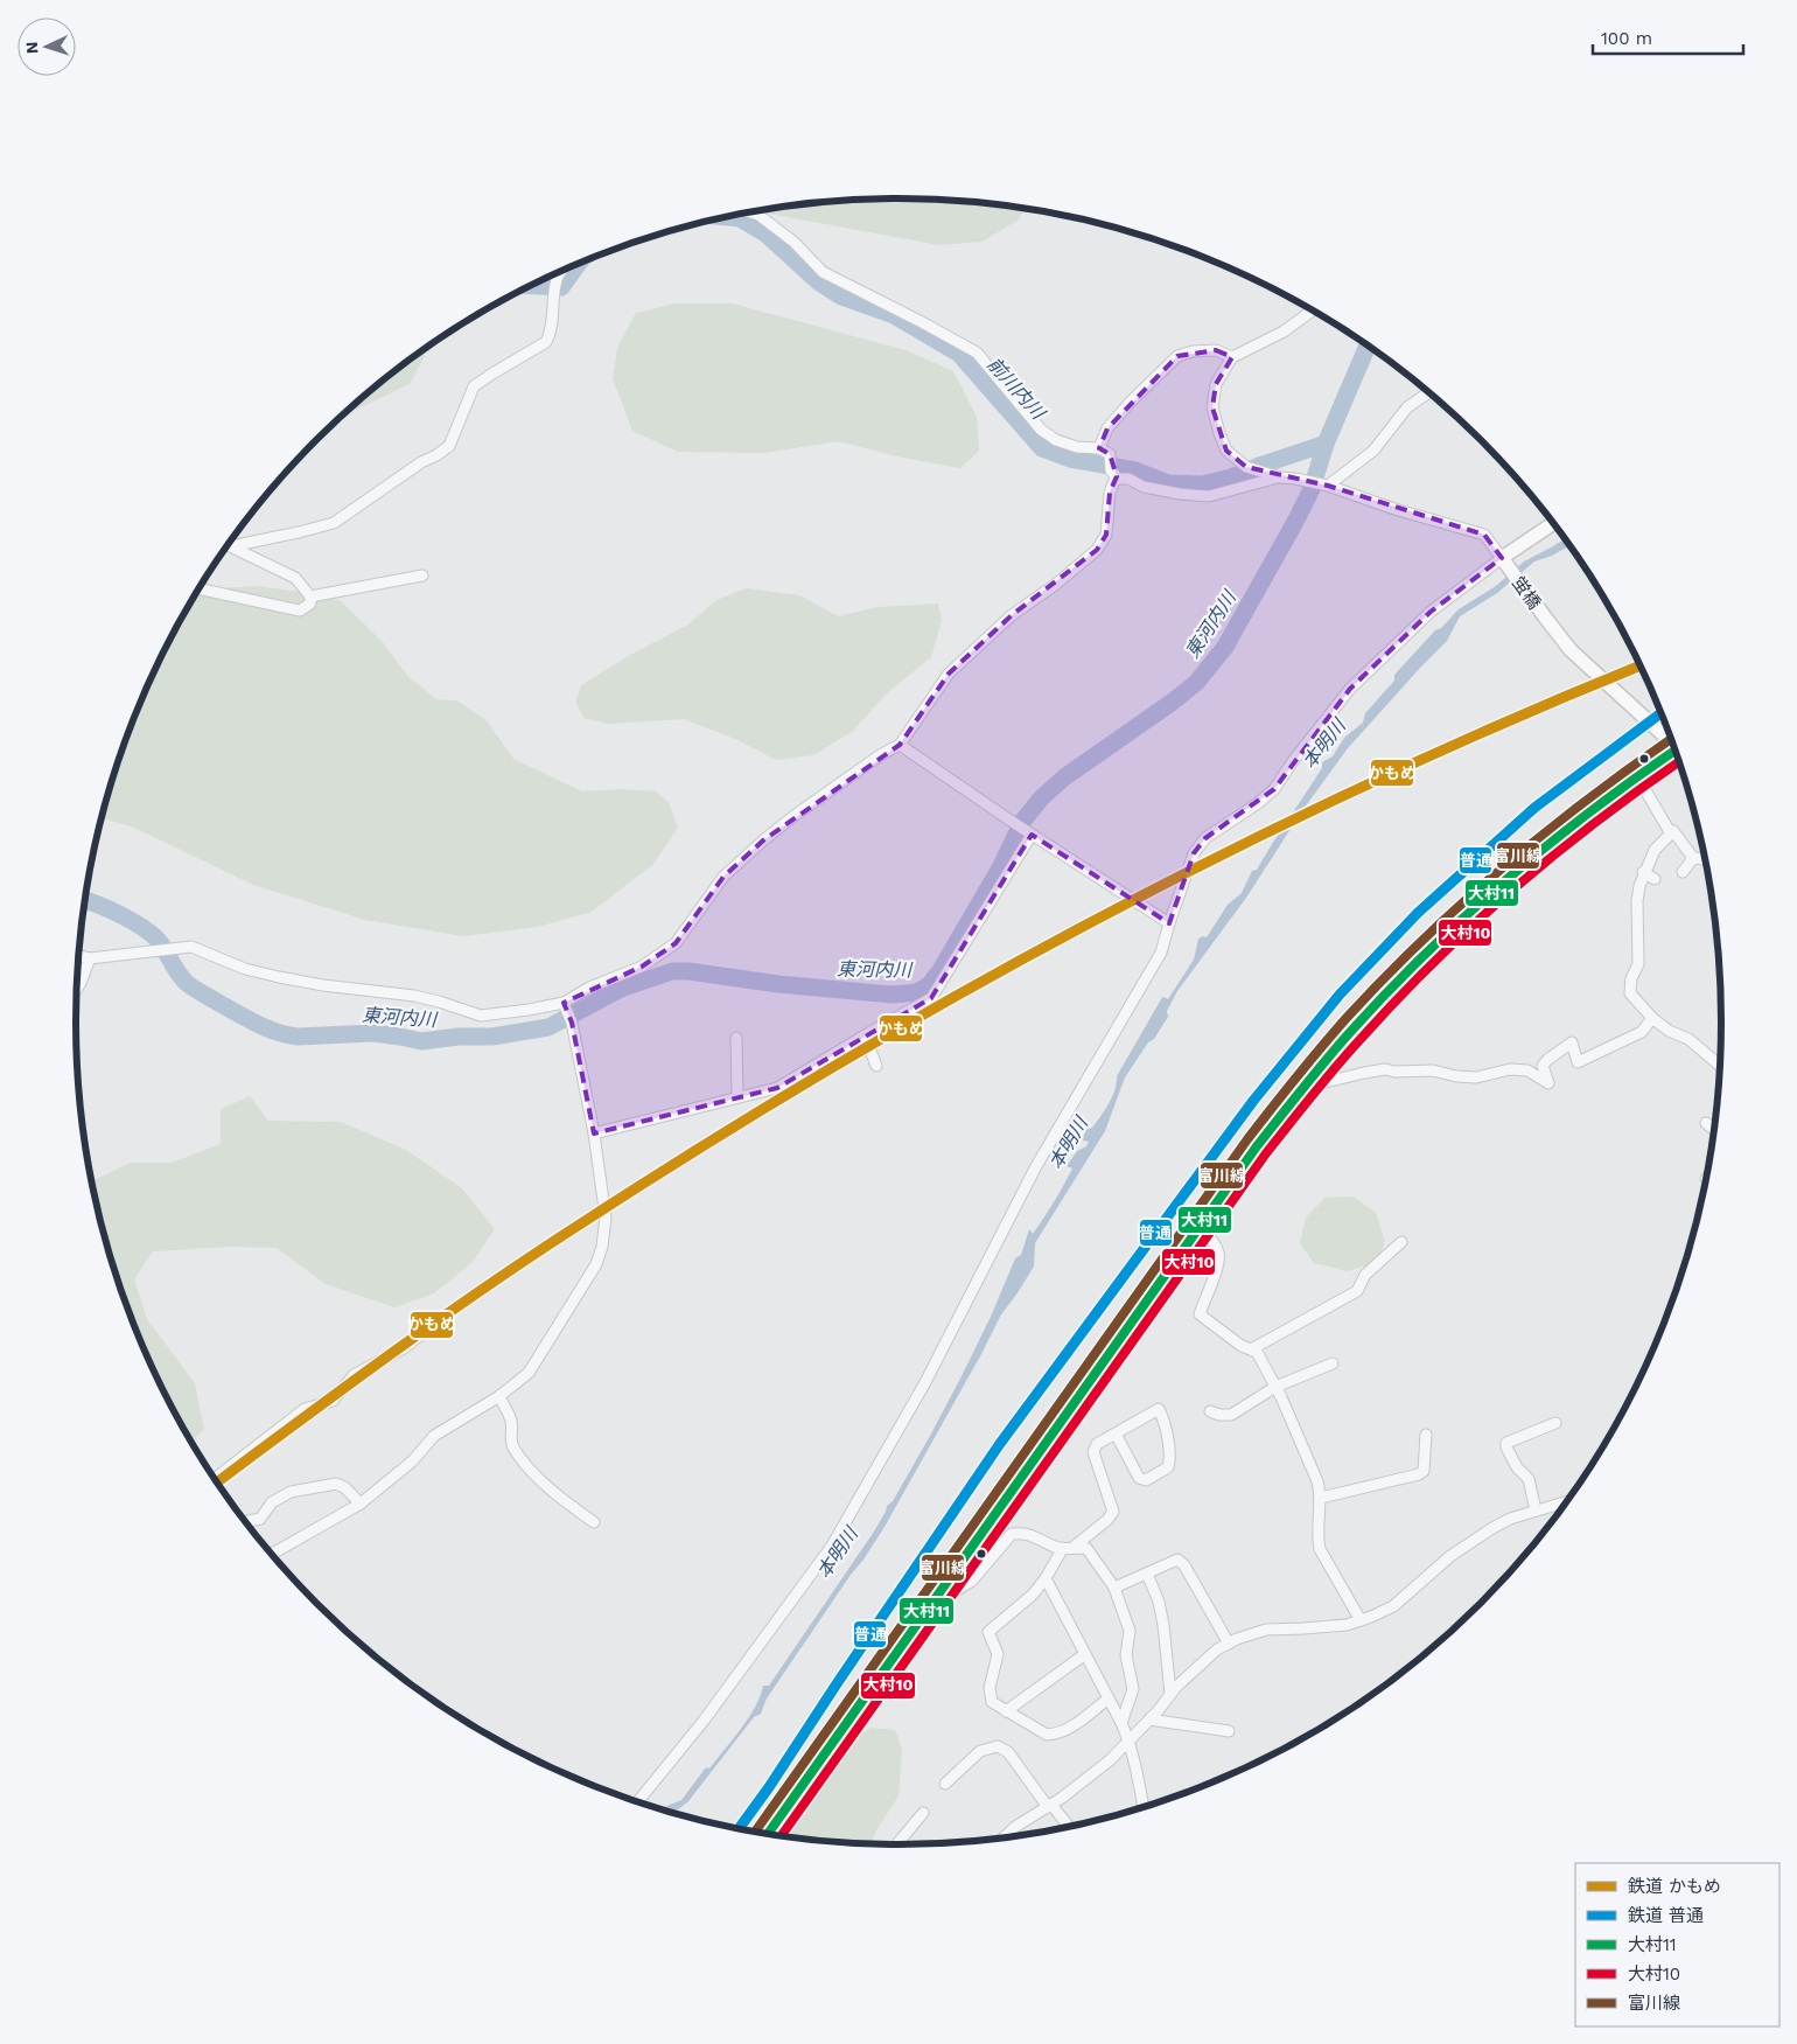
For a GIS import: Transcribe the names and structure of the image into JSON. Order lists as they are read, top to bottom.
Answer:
{
  "streets": {
    "street": ["蛍橋"]
  },
  "water": ["前川内川", "東河内川", "本明川"],
  "lines": [
    "rail line かもめ",
    "rail line 普通",
    "transit line 富川線",
    "transit line 大村11",
    "transit line 大村10"
  ],
  "legend": [
    "鉄道 かもめ",
    "鉄道 普通",
    "大村11",
    "大村10",
    "富川線"
  ],
  "scale_bar": "100 m",
  "north": "left"
}
